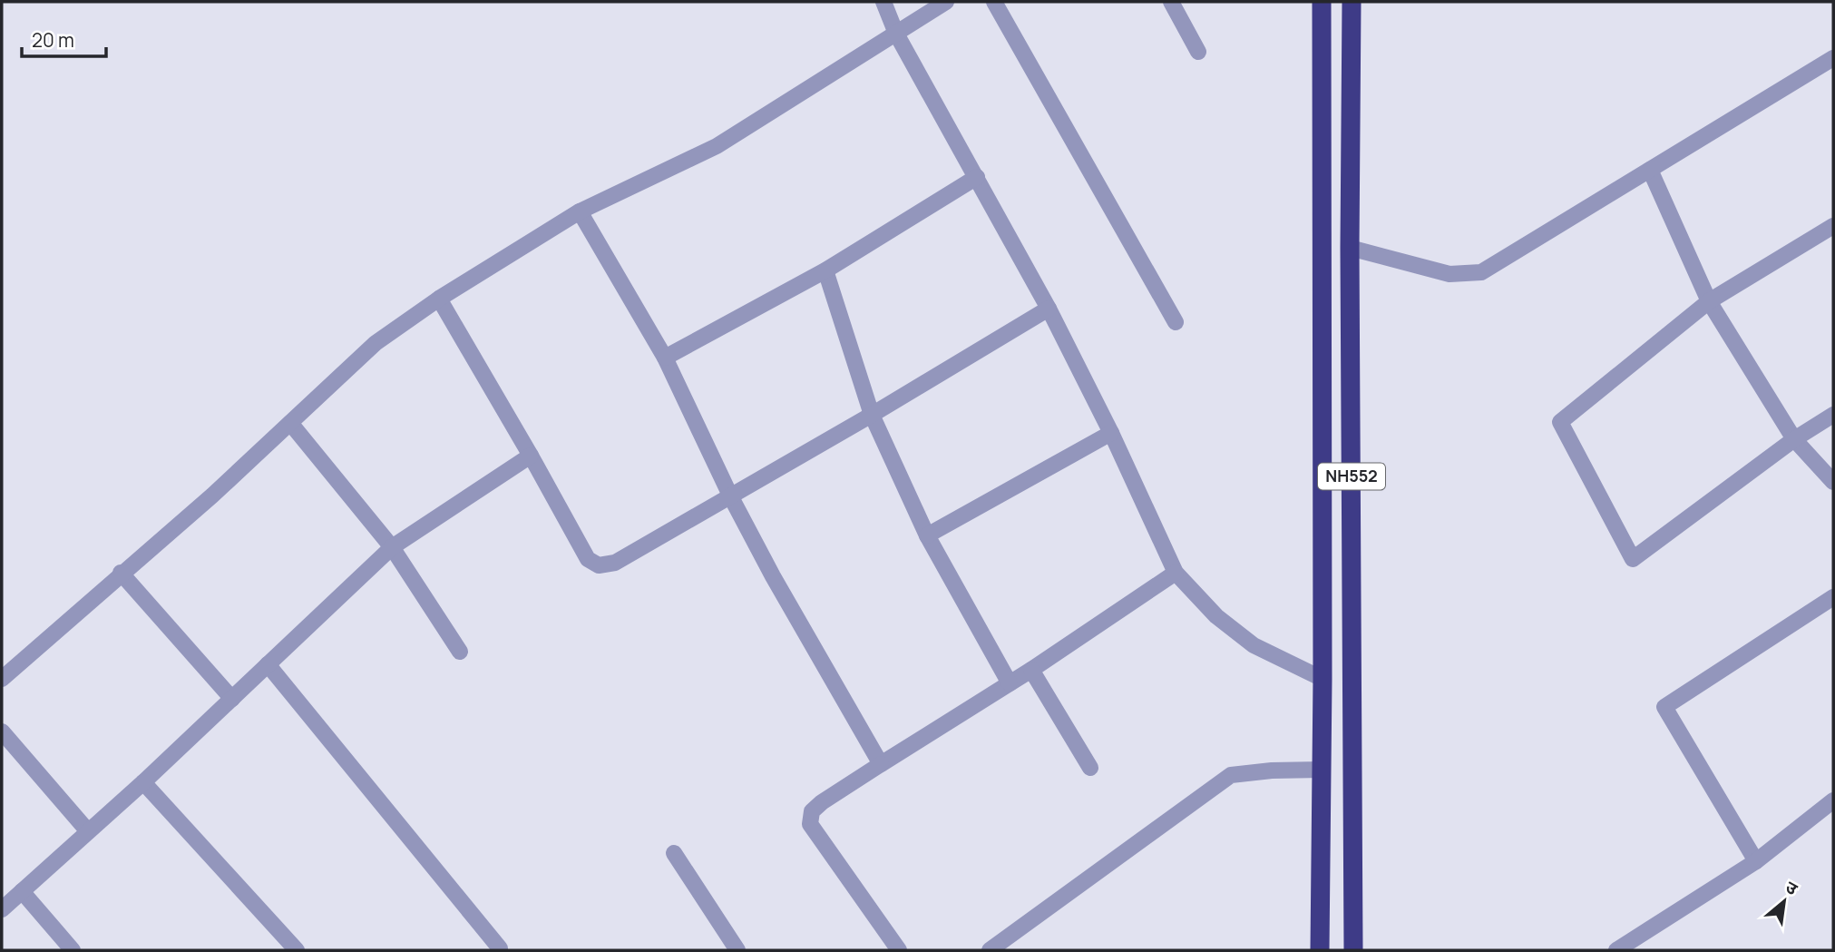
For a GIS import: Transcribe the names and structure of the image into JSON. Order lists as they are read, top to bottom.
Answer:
{
  "streets": {
    "highway": ["NH552"]
  },
  "scale_bar": "20 m",
  "north": "top right"
}
